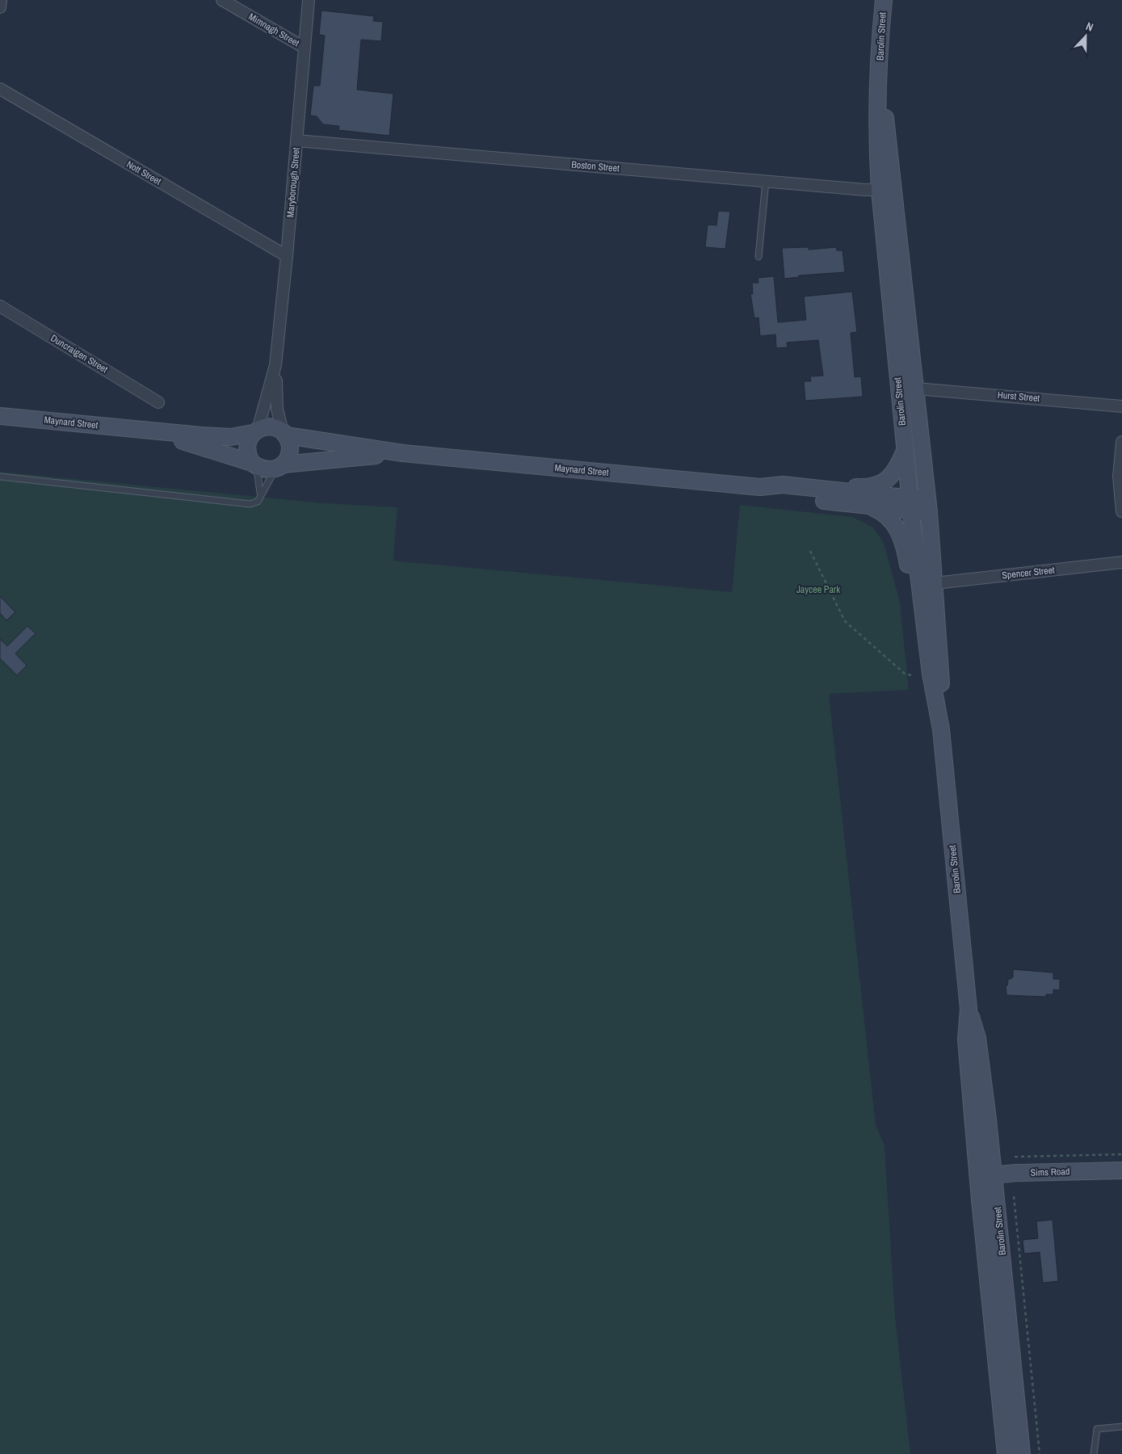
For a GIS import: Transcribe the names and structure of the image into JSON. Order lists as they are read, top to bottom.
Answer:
{
  "streets": {
    "main road": ["Barolin Street", "Maynard Street", "Sims Road"],
    "street": [
      "Mimnagh Street",
      "Boston Street",
      "Nott Street",
      "Maryborough Street",
      "Duncraigen Street",
      "Hurst Street",
      "Spencer Street"
    ]
  },
  "crossings": [
    ["Mimnagh Street", "Maryborough Street"],
    ["Barolin Street", "Boston Street"],
    ["Barolin Street", "Hurst Street"],
    ["Barolin Street", "Maynard Street"],
    ["Barolin Street", "Spencer Street"],
    ["Barolin Street", "Sims Road"],
    ["Boston Street", "Maryborough Street"],
    ["Nott Street", "Maryborough Street"],
    ["Maryborough Street", "Maynard Street"]
  ],
  "parks": ["Jaycee Park"],
  "north": "top"
}
